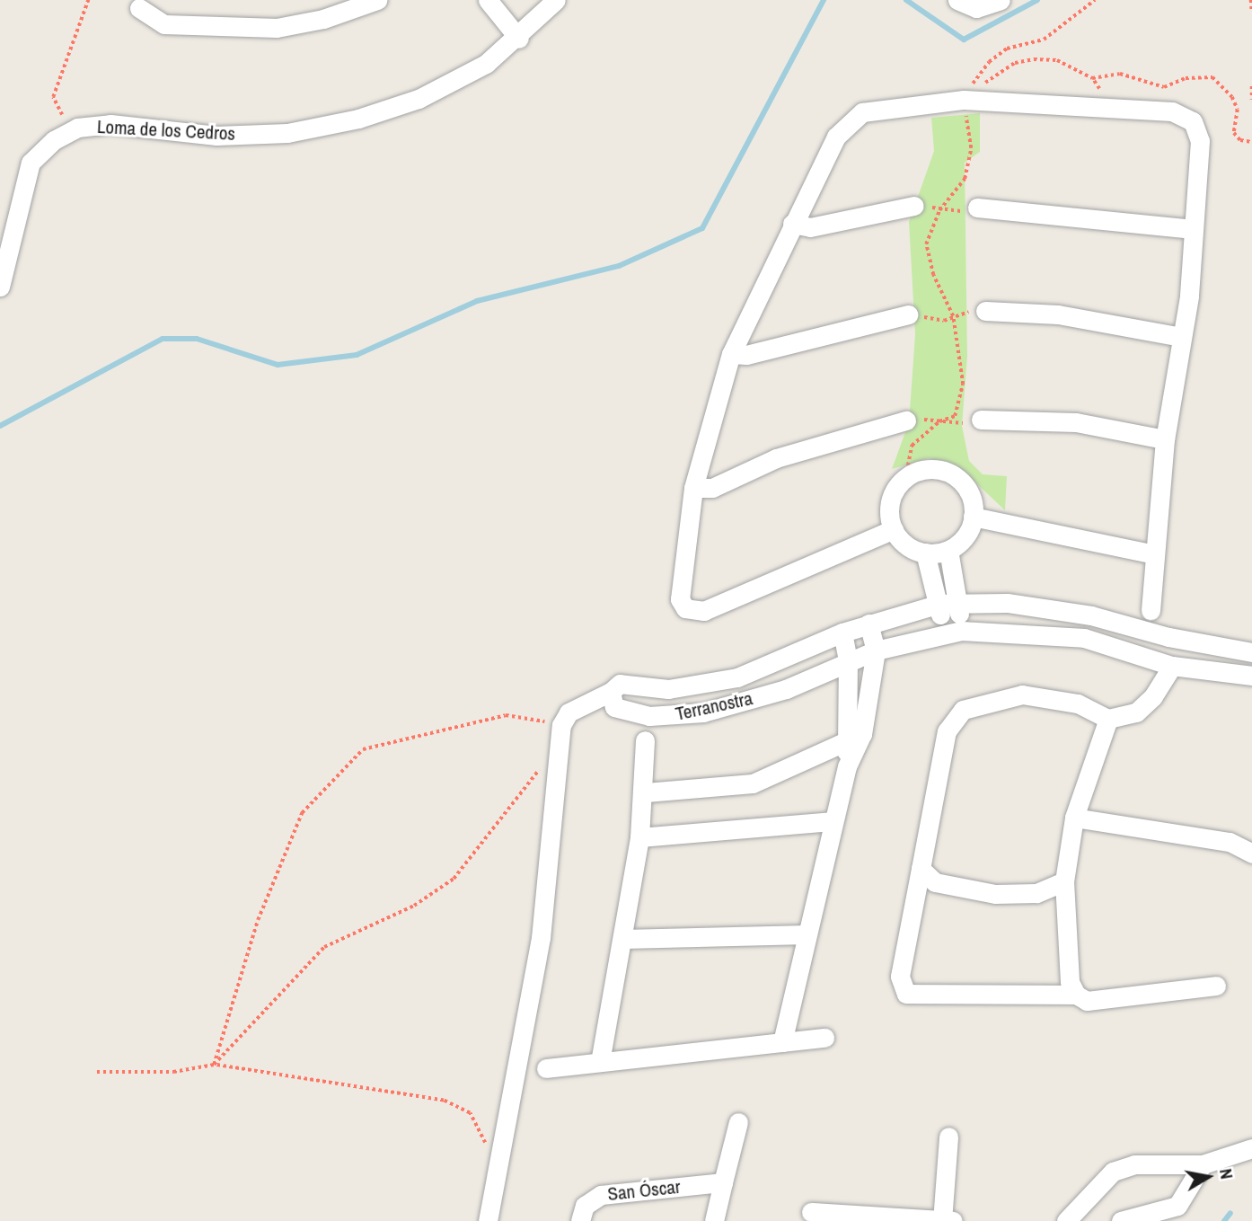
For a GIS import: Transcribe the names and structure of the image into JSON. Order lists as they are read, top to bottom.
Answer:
{
  "streets": {
    "street": ["Loma de los Cedros", "Terranostra", "San Óscar"]
  },
  "north": "right"
}
